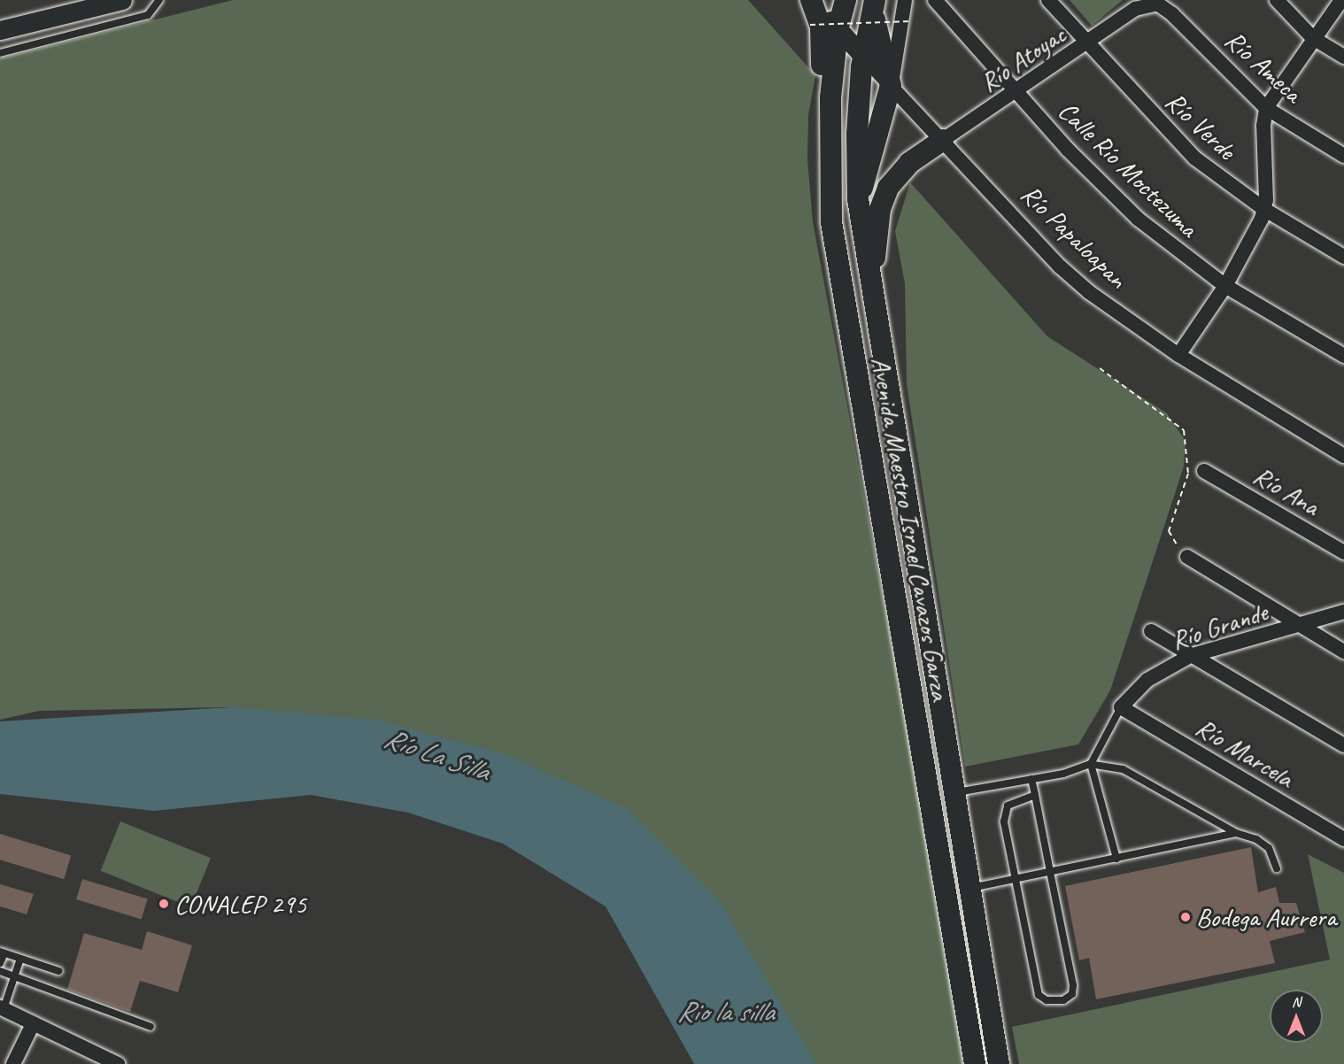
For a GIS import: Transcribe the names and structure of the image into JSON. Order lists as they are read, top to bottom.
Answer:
{
  "streets": {
    "main road": ["Avenida Maestro Israel Cavazos Garza"],
    "street": [
      "Río Atoyac",
      "Río Ameca",
      "Río Verde",
      "Calle Río Moctezuma",
      "Río Papaloapan",
      "Río Ana",
      "Río Grande",
      "Río Marcela"
    ]
  },
  "crossings": [
    ["Río Atoyac", "Río Ameca"],
    ["Río Atoyac", "Río Verde"],
    ["Río Atoyac", "Calle Río Moctezuma"],
    ["Río Atoyac", "Río Papaloapan"],
    ["Río Papaloapan", "Avenida Maestro Israel Cavazos Garza"],
    ["Río Grande", "Río Marcela"]
  ],
  "water": ["Río La Silla", "Rio la silla"],
  "places": ["CONALEP 295", "Bodega Aurrera"],
  "north": "top"
}
